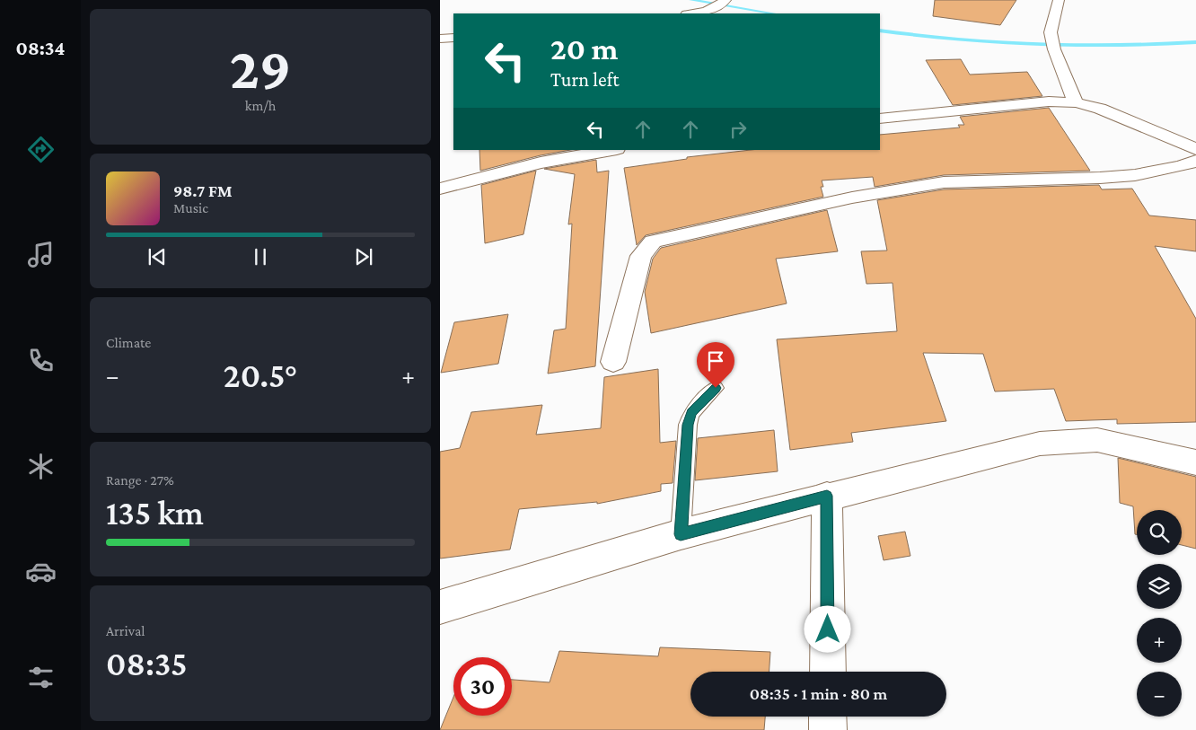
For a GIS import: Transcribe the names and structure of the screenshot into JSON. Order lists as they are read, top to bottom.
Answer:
{
  "page": {
    "tabs": "08:34",
    "tile": [
      ["29", "km/h"],
      "Climate",
      ["Range · 27%", "135 km"],
      ["Arrival", "08:35"]
    ],
    "turn": ["20 m", "Turn left"],
    "song": ["98.7 FM", "Music"],
    "heat": ["−", "20.5°", "+"],
    "map_buttons": ["+", "−"],
    "limit": "30",
    "trip": "08:35 · 1 min · 80 m"
  }
}
